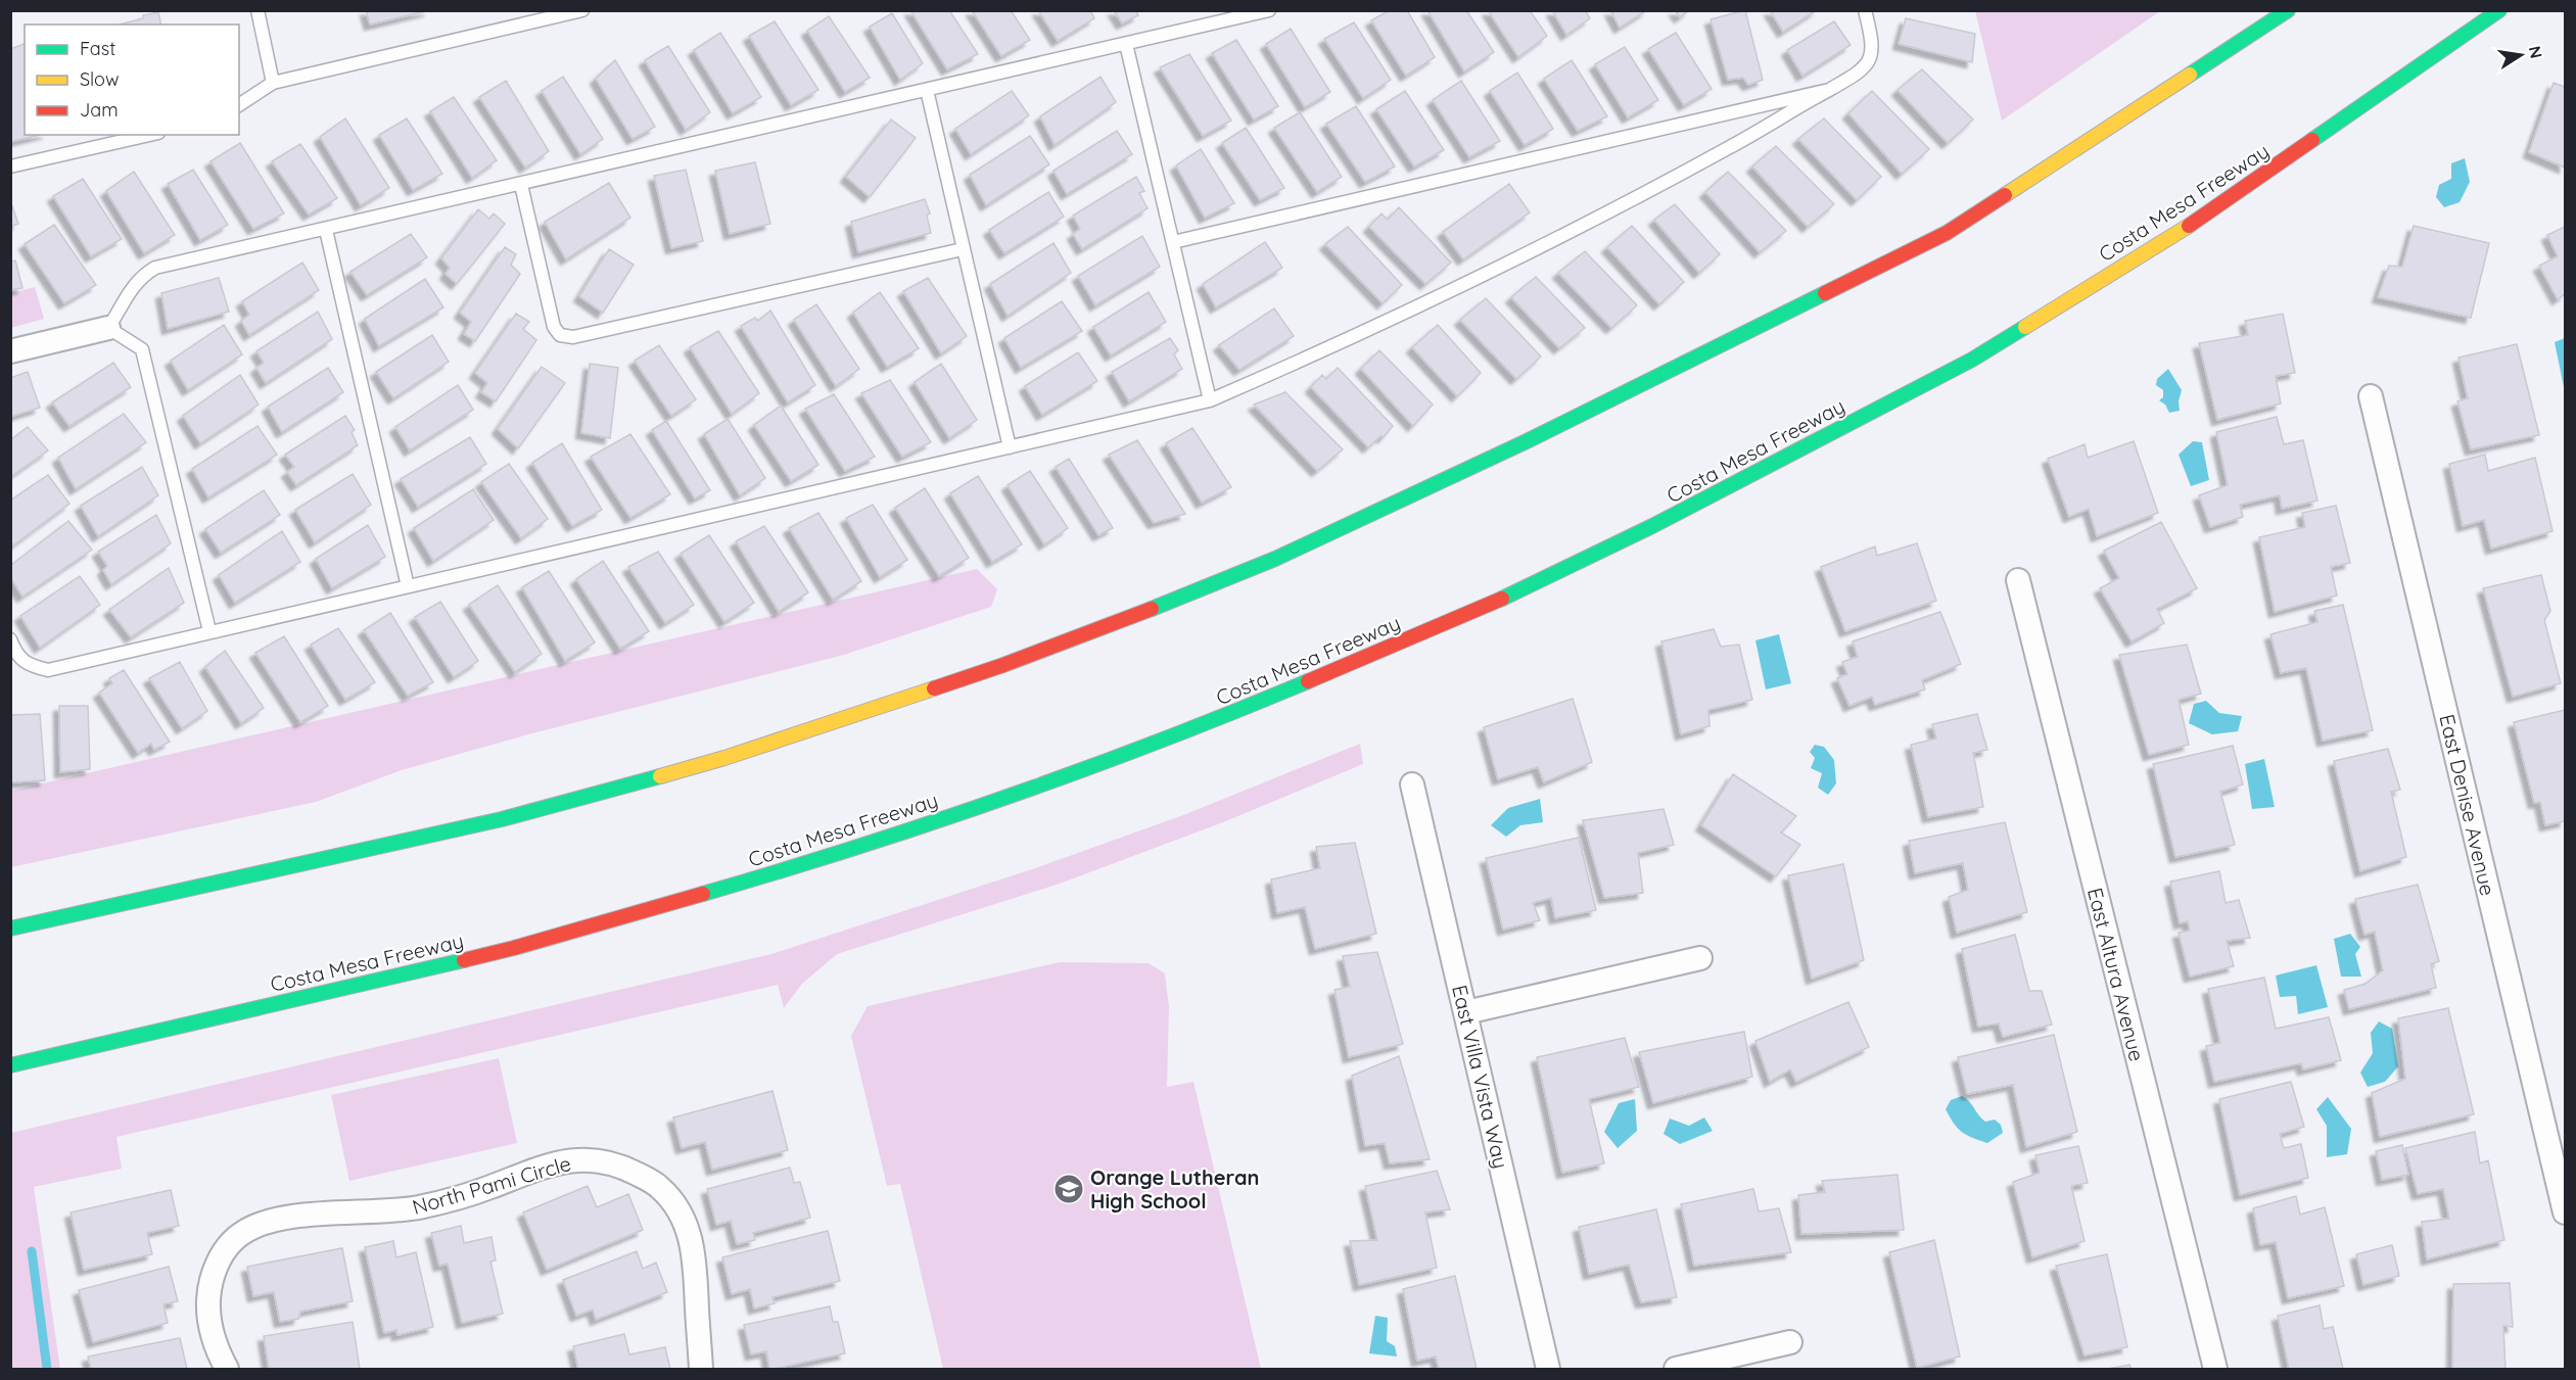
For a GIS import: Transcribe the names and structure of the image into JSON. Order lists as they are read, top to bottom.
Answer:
{
  "streets": {
    "highway": ["Costa Mesa Freeway"],
    "street": [
      "East Denise Avenue",
      "East Altura Avenue",
      "East Villa Vista Way",
      "North Pami Circle"
    ]
  },
  "places": {
    "school or university": ["Orange Lutheran High School"]
  },
  "legend": ["Fast", "Slow", "Jam"],
  "north": "right"
}
